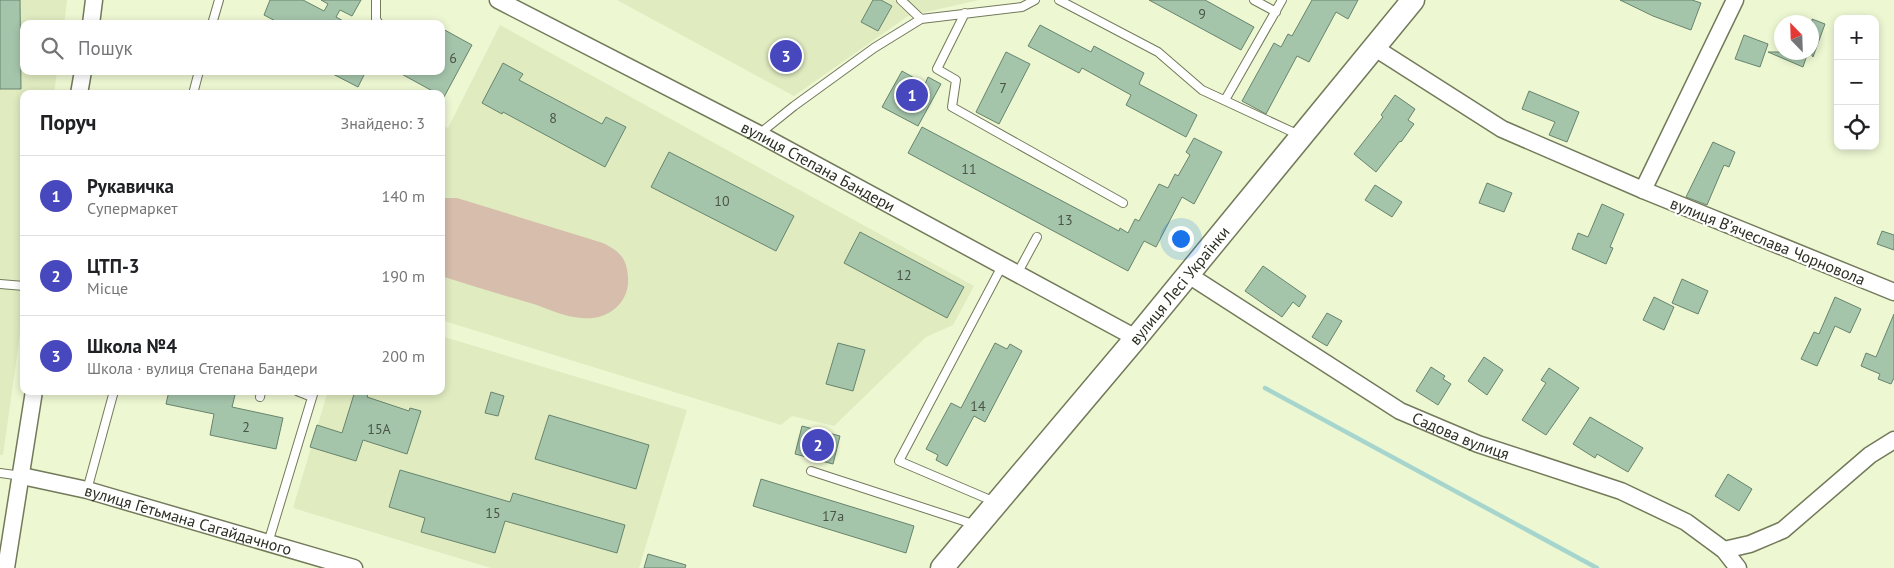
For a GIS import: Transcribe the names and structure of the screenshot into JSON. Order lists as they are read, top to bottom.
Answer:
{
  "streets": {
    "street": [
      "вулиця Степана Бандери",
      "вулиця Вʼячеслава Чорновола",
      "вулиця Лесі Українки",
      "Садова вулиця",
      "вулиця Гетьмана Сагайдачного"
    ]
  },
  "crossings": [
    ["вулиця Степана Бандери", "вулиця Лесі Українки"],
    ["вулиця Вʼячеслава Чорновола", "вулиця Лесі Українки"],
    ["вулиця Лесі Українки", "Садова вулиця"]
  ],
  "house_numbers": [
    "9",
    "6",
    "7",
    "8",
    "11",
    "10",
    "13",
    "12",
    "14",
    "2",
    "15А",
    "15",
    "17а"
  ],
  "north": "top left",
  "page": {
    "map_buttons": ["+", "−"],
    "search": "Пошук",
    "pins": ["3", "1", "2"],
    "heading": ["Поруч", "Знайдено: 3"],
    "list": [
      {
        "mark": "1",
        "name": "Рукавичка",
        "note": "Супермаркет",
        "value": "140 m"
      },
      {
        "mark": "2",
        "name": "ЦТП-3",
        "note": "Місце",
        "value": "190 m"
      },
      {
        "mark": "3",
        "name": "Школа №4",
        "note": "Школа · вулиця Степана Бандери",
        "value": "200 m"
      }
    ]
  }
}
